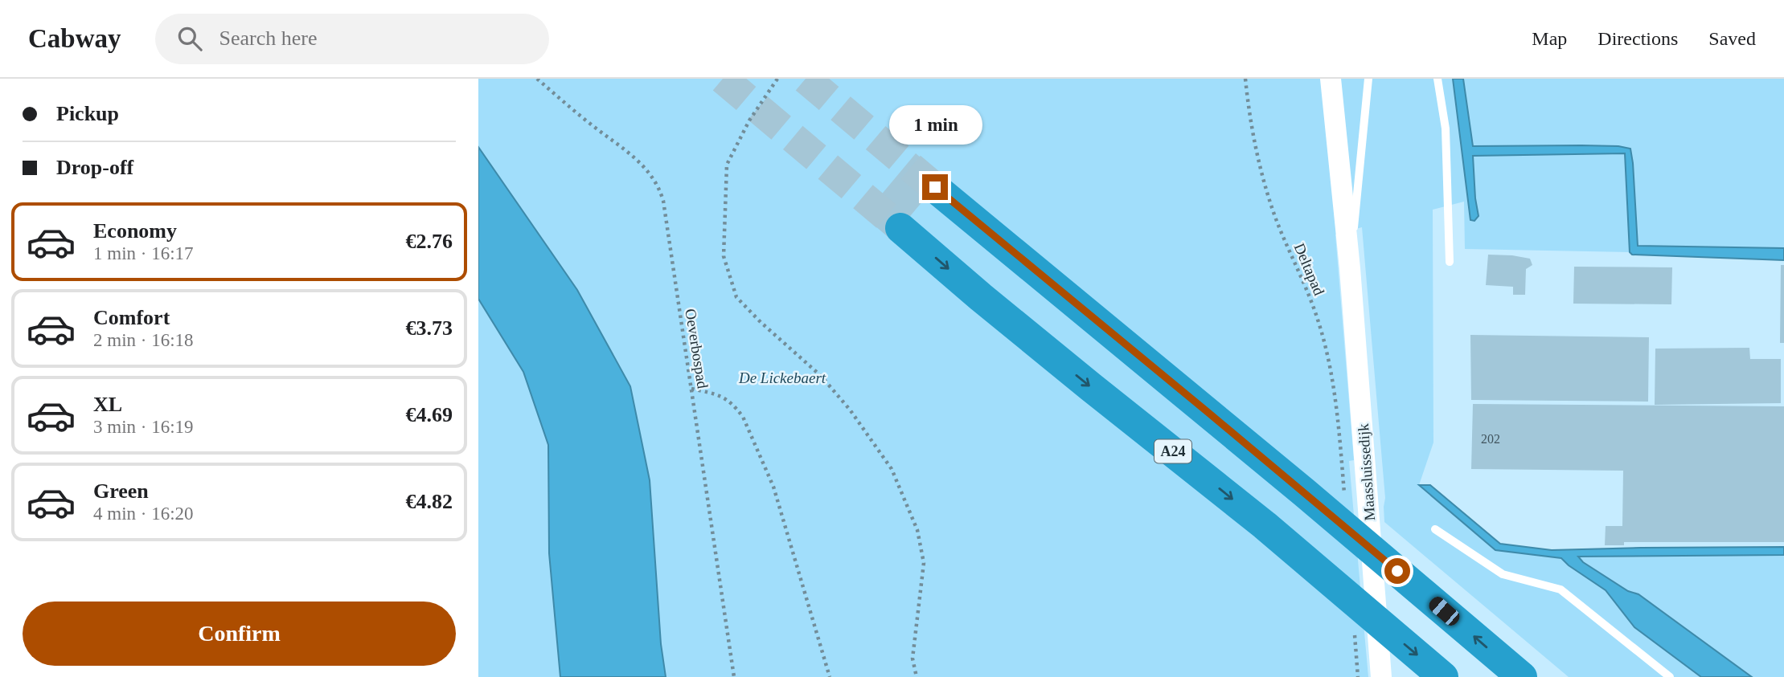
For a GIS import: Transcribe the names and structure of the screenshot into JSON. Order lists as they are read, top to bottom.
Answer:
{
  "streets": {
    "highway": ["A24"],
    "street": ["Maassluissedijk"],
    "path": ["Deltapad", "Oeverbospad"]
  },
  "parks": ["De Lickebaert"],
  "house_numbers": ["202"],
  "page": {
    "header": "Cabway",
    "search": "Search here",
    "nav": ["Map", "Directions", "Saved"],
    "banner": ["Pickup", "Drop-off"],
    "bubble": "1 min",
    "list": [
      {
        "name": "Economy",
        "note": "1 min · 16:17",
        "value": "€2.76"
      },
      {
        "name": "Comfort",
        "note": "2 min · 16:18",
        "value": "€3.73"
      },
      {
        "name": "XL",
        "note": "3 min · 16:19",
        "value": "€4.69"
      },
      {
        "name": "Green",
        "note": "4 min · 16:20",
        "value": "€4.82"
      }
    ],
    "buttons": "Confirm"
  }
}
